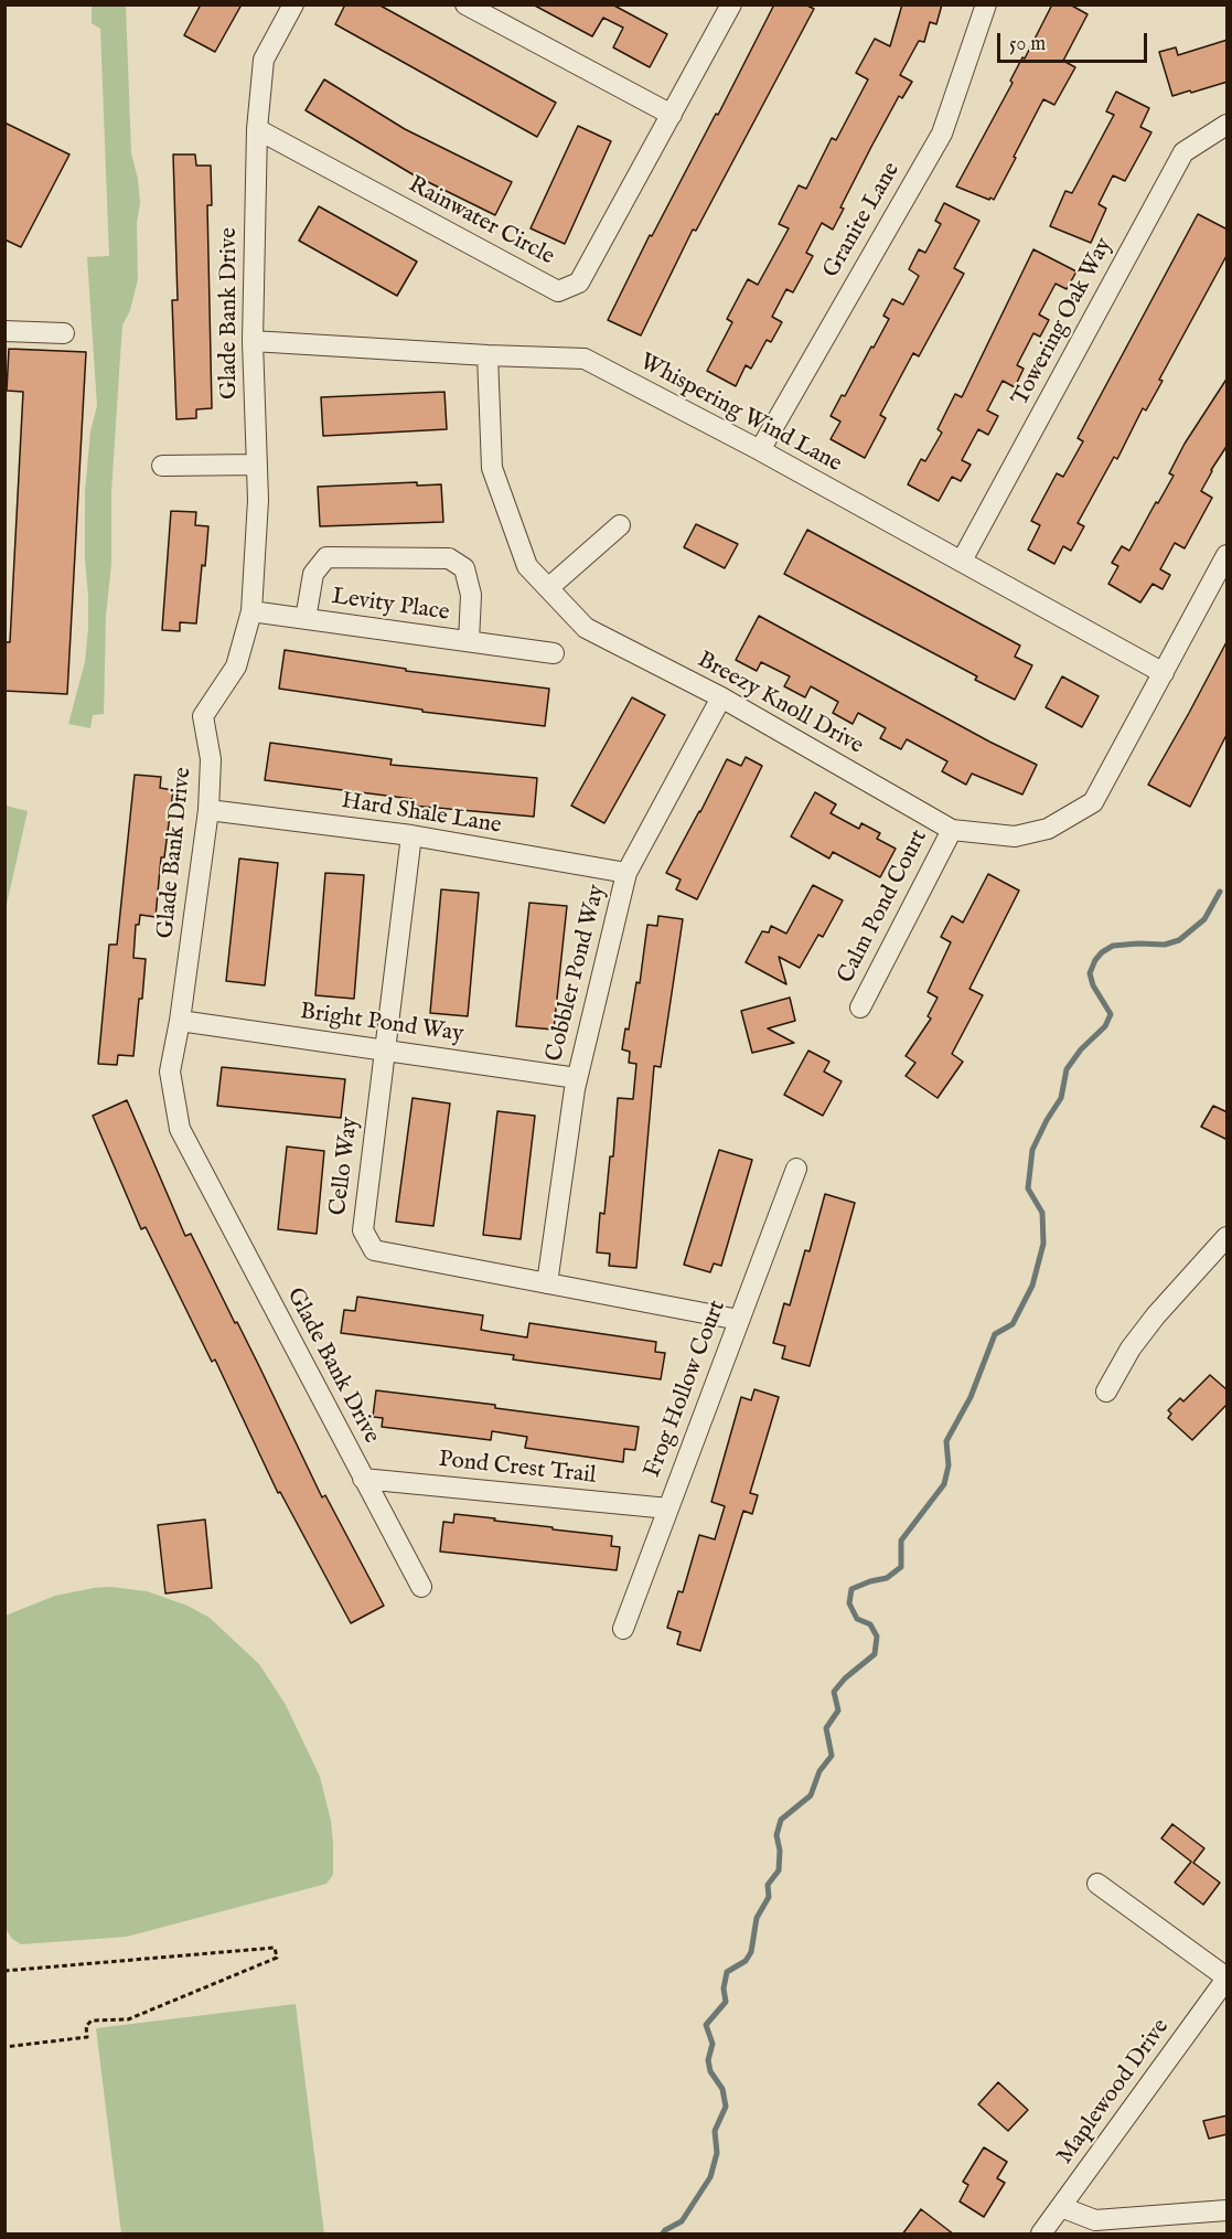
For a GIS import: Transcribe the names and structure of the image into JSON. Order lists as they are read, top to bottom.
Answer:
{
  "streets": {
    "street": [
      "Granite Lane",
      "Rainwater Circle",
      "Glade Bank Drive",
      "Towering Oak Way",
      "Whispering Wind Lane",
      "Levity Place",
      "Breezy Knoll Drive",
      "Hard Shale Lane",
      "Calm Pond Court",
      "Cobbler Pond Way",
      "Bright Pond Way",
      "Cello Way",
      "Frog Hollow Court",
      "Pond Crest Trail",
      "Maplewood Drive"
    ]
  },
  "crossings": [
    ["Granite Lane", "Whispering Wind Lane"],
    ["Rainwater Circle", "Glade Bank Drive"],
    ["Glade Bank Drive", "Whispering Wind Lane"],
    ["Glade Bank Drive", "Levity Place"],
    ["Glade Bank Drive", "Hard Shale Lane"],
    ["Glade Bank Drive", "Bright Pond Way"],
    ["Glade Bank Drive", "Pond Crest Trail"],
    ["Towering Oak Way", "Whispering Wind Lane"],
    ["Whispering Wind Lane", "Breezy Knoll Drive"],
    ["Breezy Knoll Drive", "Calm Pond Court"],
    ["Breezy Knoll Drive", "Cobbler Pond Way"],
    ["Hard Shale Lane", "Cobbler Pond Way"],
    ["Hard Shale Lane", "Cello Way"],
    ["Cobbler Pond Way", "Bright Pond Way"],
    ["Cobbler Pond Way", "Cello Way"],
    ["Bright Pond Way", "Cello Way"],
    ["Cello Way", "Frog Hollow Court"],
    ["Frog Hollow Court", "Pond Crest Trail"]
  ],
  "scale_bar": "50 m"
}
